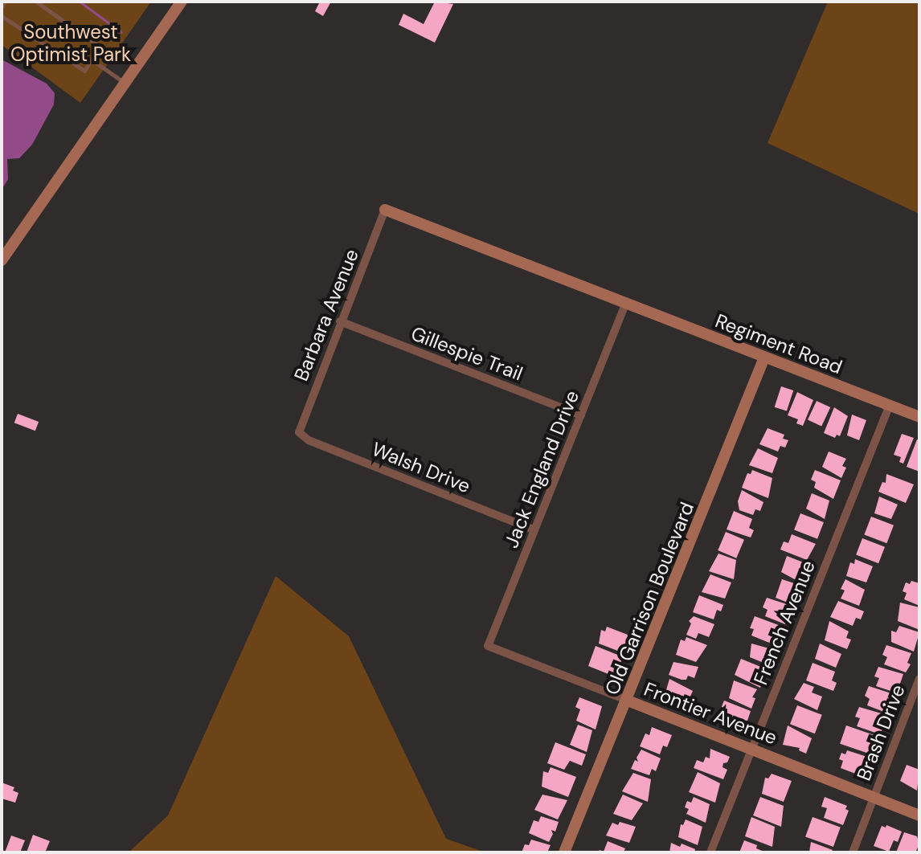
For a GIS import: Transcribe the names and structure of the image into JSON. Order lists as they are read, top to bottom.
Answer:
{
  "streets": {
    "street": [
      "Barbara Avenue",
      "Regiment Road",
      "Gillespie Trail",
      "Walsh Drive",
      "Jack England Drive",
      "Old Garrison Boulevard",
      "French Avenue",
      "Frontier Avenue",
      "Brash Drive"
    ]
  },
  "crossings": [
    ["Barbara Avenue", "Regiment Road"],
    ["Barbara Avenue", "Gillespie Trail"],
    ["Barbara Avenue", "Walsh Drive"],
    ["Regiment Road", "Jack England Drive"],
    ["Regiment Road", "Old Garrison Boulevard"],
    ["Regiment Road", "French Avenue"],
    ["Gillespie Trail", "Jack England Drive"],
    ["Walsh Drive", "Jack England Drive"],
    ["Jack England Drive", "Frontier Avenue"],
    ["Old Garrison Boulevard", "Frontier Avenue"],
    ["French Avenue", "Frontier Avenue"],
    ["Frontier Avenue", "Brash Drive"]
  ],
  "parks": ["Southwest Optimist Park"]
}
